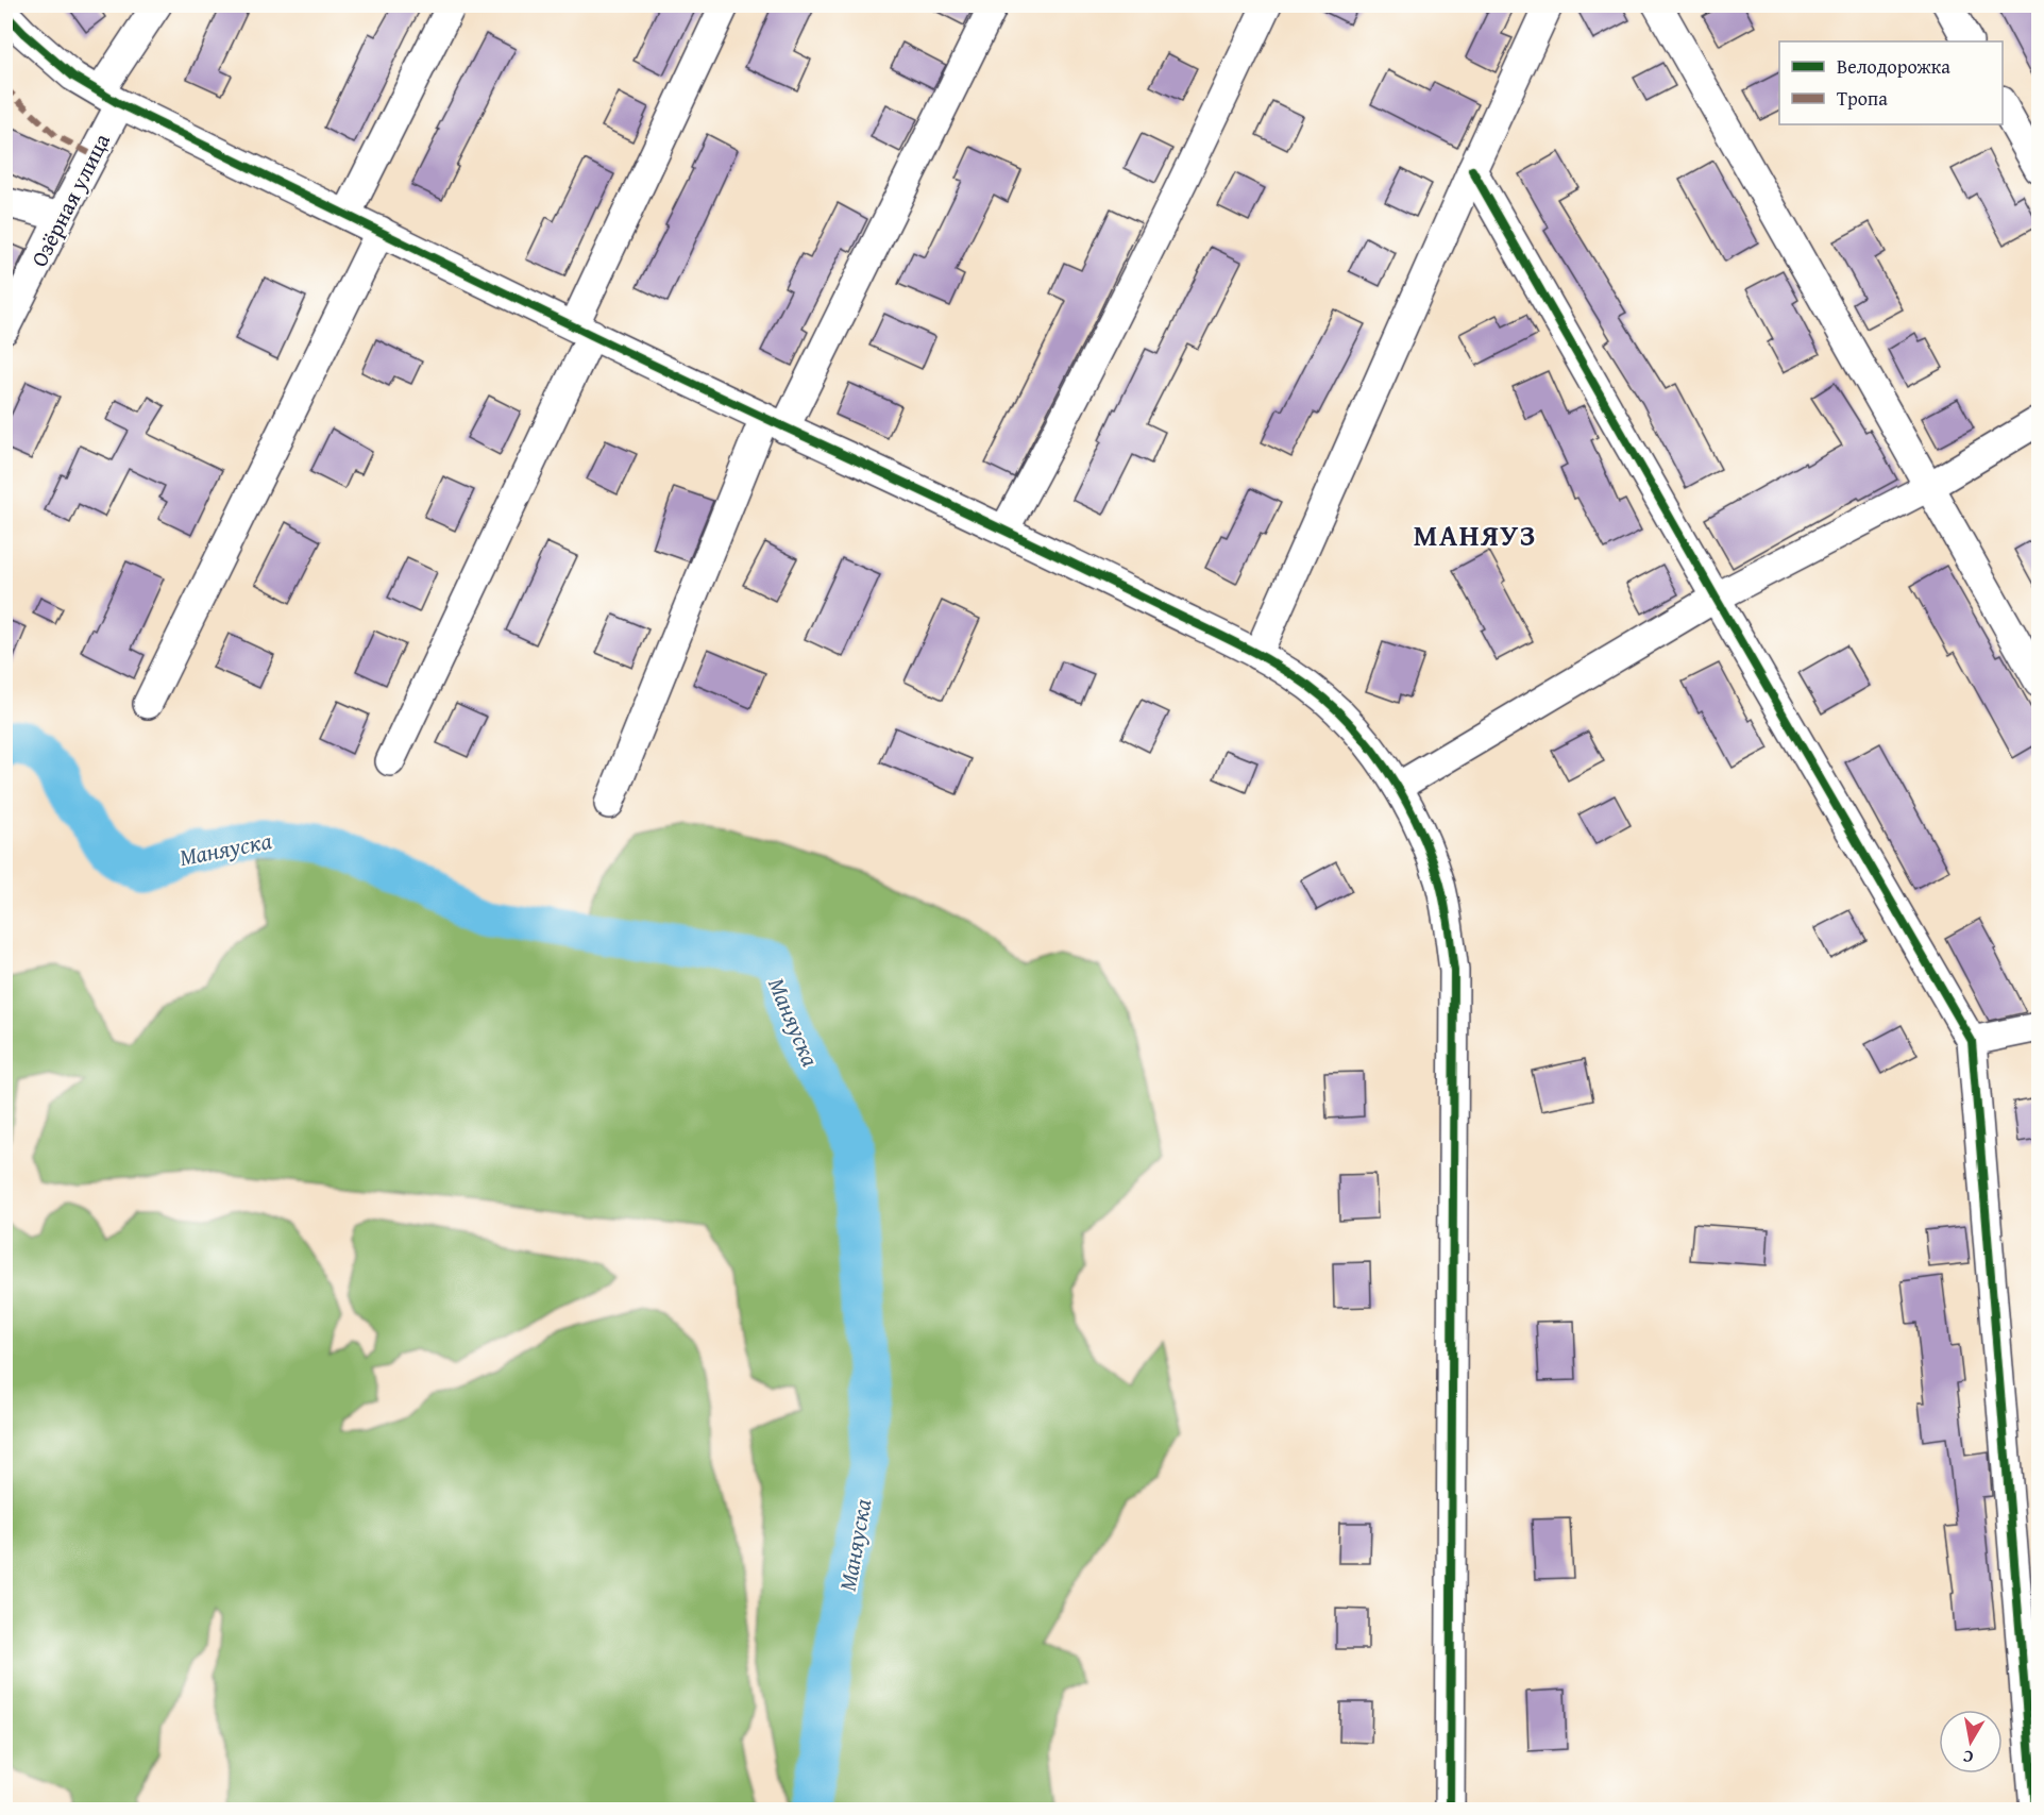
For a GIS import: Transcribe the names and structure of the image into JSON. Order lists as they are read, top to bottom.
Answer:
{
  "streets": {
    "street": ["Озёрная улица"]
  },
  "districts": ["МАНЯУЗ"],
  "water": ["Маняуска"],
  "legend": ["Велодорожка", "Тропа"],
  "north": "bottom"
}
